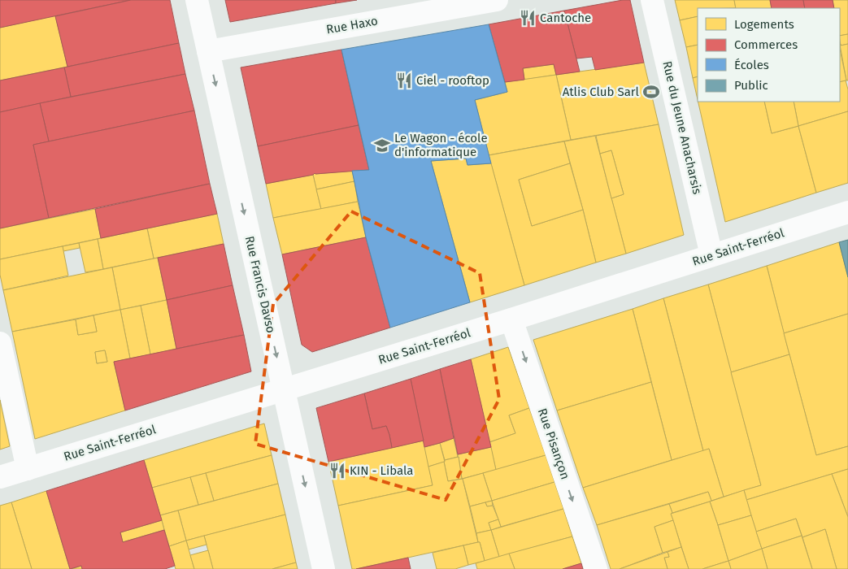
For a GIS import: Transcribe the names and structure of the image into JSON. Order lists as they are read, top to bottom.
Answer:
{
  "streets": {
    "street": [
      "Rue Haxo",
      "Rue du Jeune Anacharsis",
      "Rue Saint-Ferréol",
      "Rue Francis Davso",
      "Rue Pisançon"
    ]
  },
  "crossings": [
    ["Rue Haxo", "Rue Francis Davso"],
    ["Rue du Jeune Anacharsis", "Rue Saint-Ferréol"],
    ["Rue Saint-Ferréol", "Rue Francis Davso"],
    ["Rue Saint-Ferréol", "Rue Pisançon"]
  ],
  "one_way": ["Rue Francis Davso", "Rue Pisançon"],
  "places": {
    "restaurant": ["Cantoche", "Ciel - rooftop", "KIN - Libala"],
    "sports": ["Atlis Club Sarl"],
    "school or university": ["Le Wagon - école d'informatique"]
  },
  "legend": [
    "Logements",
    "Commerces",
    "Écoles",
    "Public"
  ]
}
